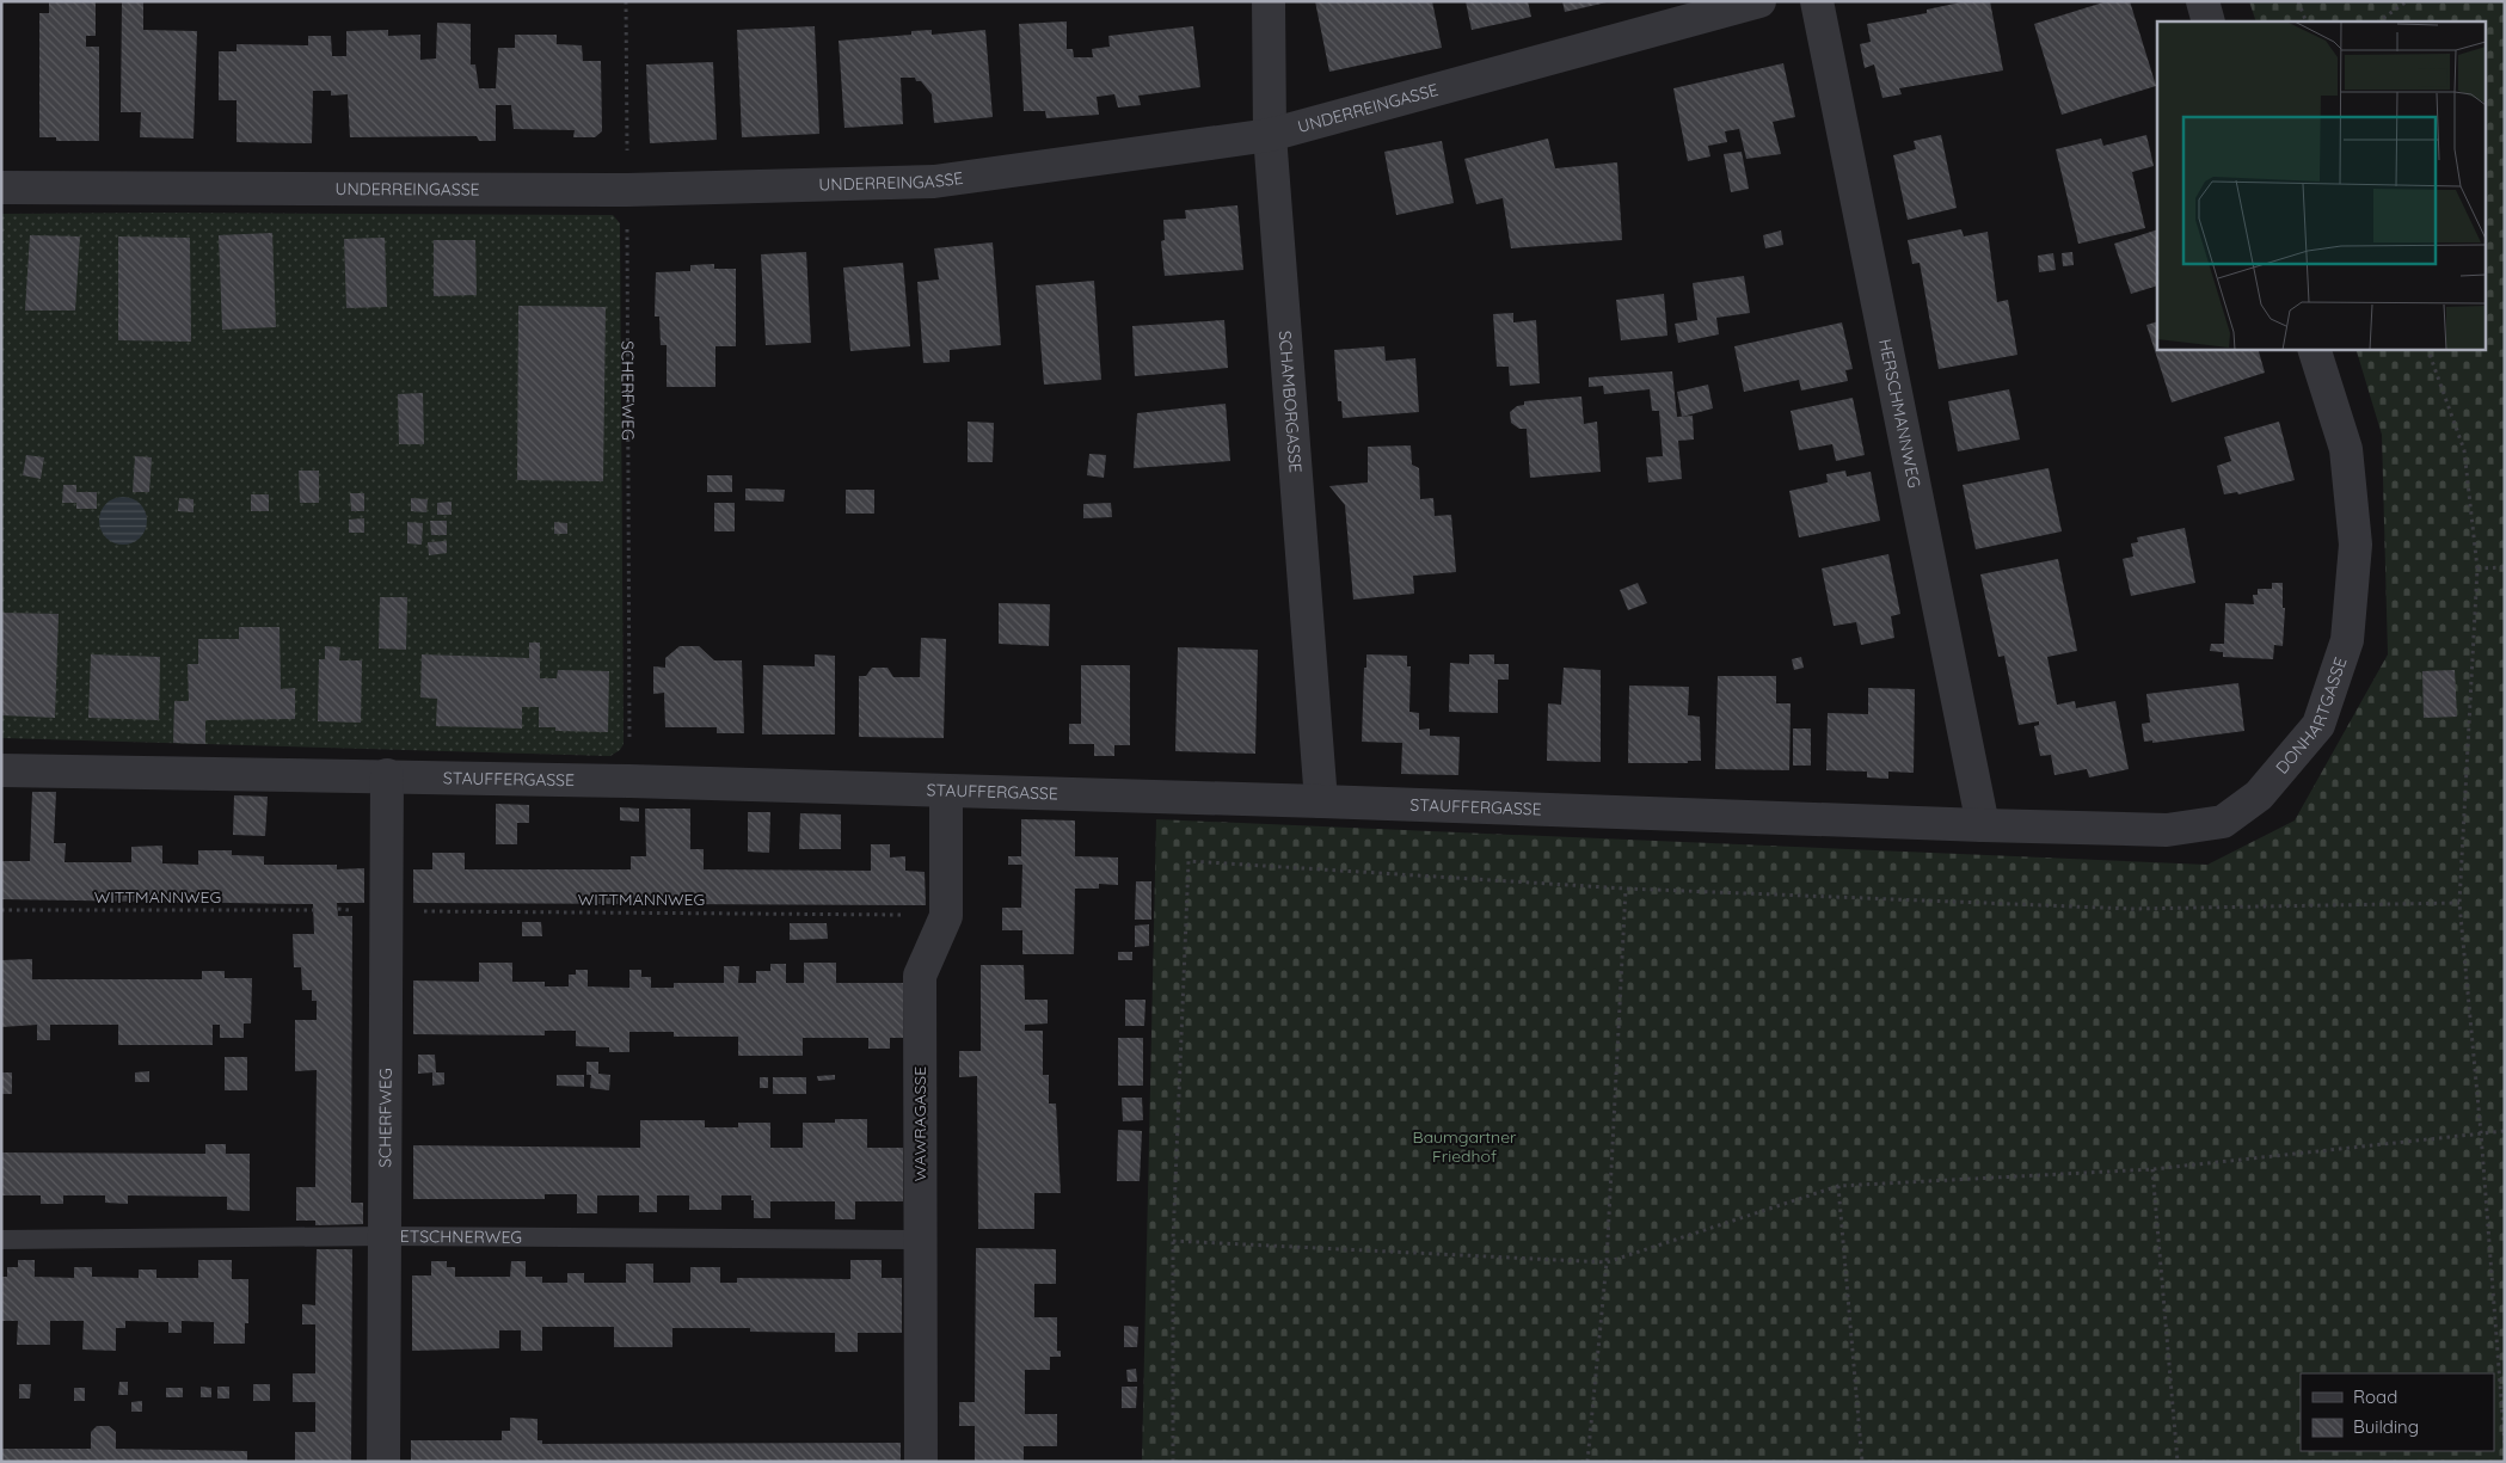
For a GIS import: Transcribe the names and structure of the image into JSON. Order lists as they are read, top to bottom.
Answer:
{
  "streets": {
    "street": [
      "UNDERREINGASSE",
      "SCHERFWEG",
      "SCHAMBORGASSE",
      "HERSCHMANNWEG",
      "DONHARTGASSE",
      "STAUFFERGASSE",
      "WAWRAGASSE"
    ],
    "lane": ["ETSCHNERWEG"],
    "path": ["WITTMANNWEG"]
  },
  "crossings": [
    ["UNDERREINGASSE", "SCHERFWEG"],
    ["UNDERREINGASSE", "SCHAMBORGASSE"],
    ["SCHERFWEG", "STAUFFERGASSE"],
    ["SCHERFWEG", "WITTMANNWEG"],
    ["SCHERFWEG", "ETSCHNERWEG"],
    ["SCHAMBORGASSE", "STAUFFERGASSE"],
    ["HERSCHMANNWEG", "DONHARTGASSE"],
    ["HERSCHMANNWEG", "STAUFFERGASSE"],
    ["DONHARTGASSE", "STAUFFERGASSE"],
    ["STAUFFERGASSE", "WAWRAGASSE"],
    ["WITTMANNWEG", "WAWRAGASSE"],
    ["WAWRAGASSE", "ETSCHNERWEG"]
  ],
  "parks": ["Baumgartner Friedhof"],
  "legend": ["Road", "Building"]
}
